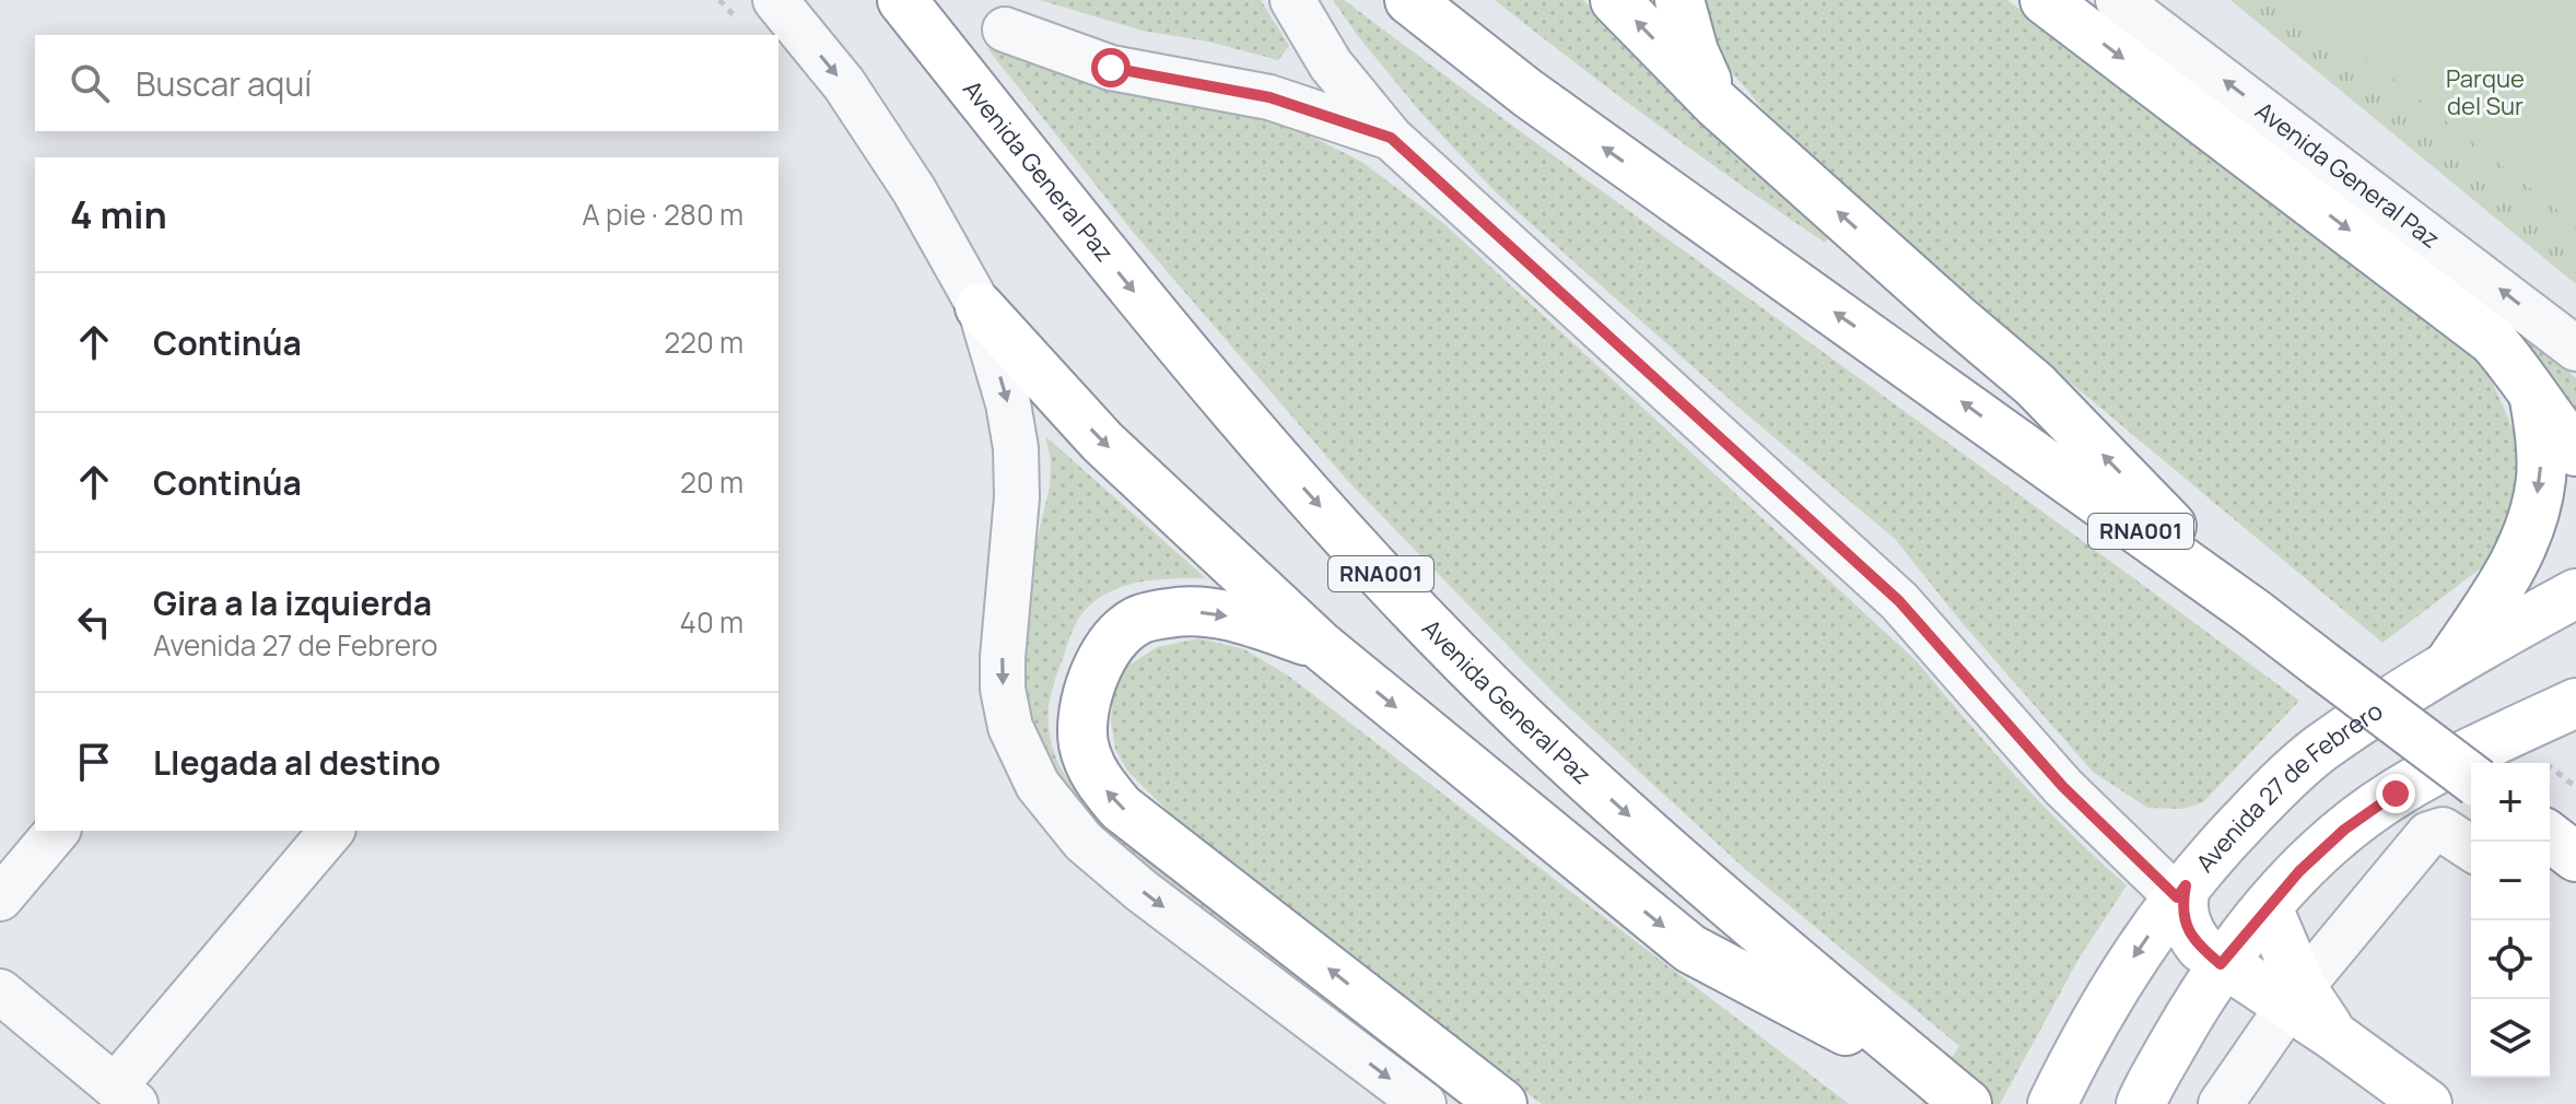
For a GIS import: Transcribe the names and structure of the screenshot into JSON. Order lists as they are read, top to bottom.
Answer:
{
  "streets": {
    "main road": ["Avenida General Paz", "RNA001", "Avenida 27 de Febrero"]
  },
  "parks": ["Parque del Sur"],
  "page": {
    "search": "Buscar aquí",
    "heading": ["4 min", "A pie · 280 m"],
    "list": [
      ["Continúa", "220 m"],
      ["Continúa", "20 m"],
      ["Gira a la izquierda", "Avenida 27 de Febrero", "40 m"],
      "Llegada al destino"
    ],
    "map_buttons": ["+", "−"]
  }
}
